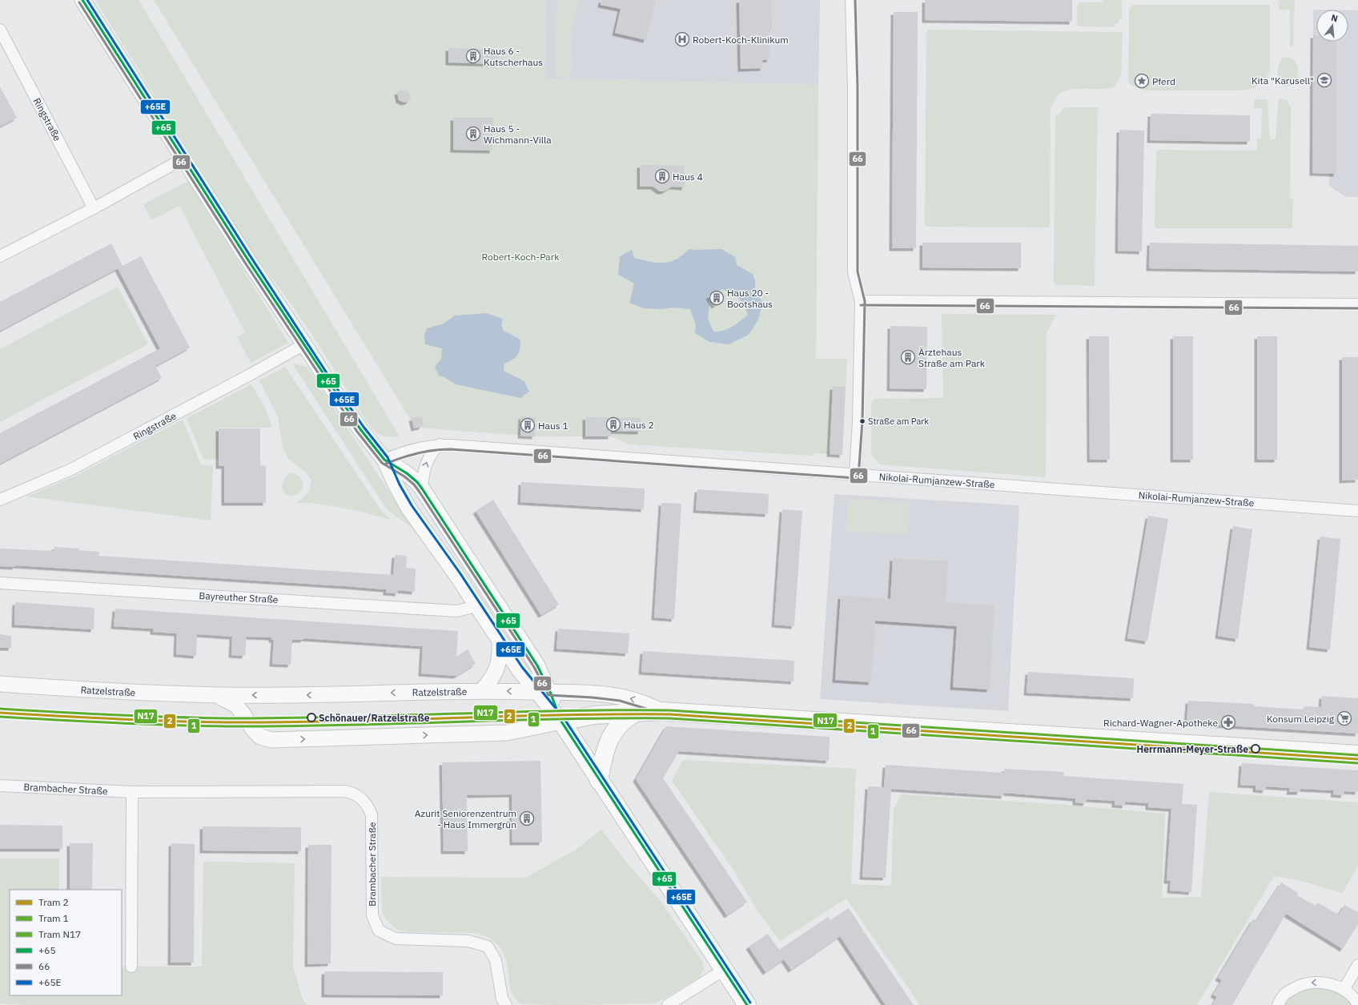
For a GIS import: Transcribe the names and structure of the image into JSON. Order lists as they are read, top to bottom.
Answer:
{
  "streets": {
    "main road": ["Ratzelstraße"],
    "street": [
      "Ringstraße",
      "Nikolai-Rumjanzew-Straße",
      "Bayreuther Straße",
      "Brambacher Straße"
    ]
  },
  "parks": ["Robert-Koch-Park"],
  "places": {
    "hospital": ["Robert-Koch-Klinikum"],
    "building": [
      "Haus 6 - Kutscherhaus",
      "Haus 5 - Wichmann-Villa",
      "Haus 4",
      "Haus 20 - Bootshaus",
      "Ärztehaus Straße am Park",
      "Haus 2",
      "Haus 1",
      "Azurit Seniorenzentrum - Haus Immergrün"
    ],
    "school or university": ["Kita \"Karusell\""],
    "place": ["Pferd"],
    "other": ["Straße am Park", "Schönauer/Ratzelstraße", "Herrmann-Meyer-Straße"],
    "supermarket": ["Konsum Leipzig"],
    "pharmacy": ["Richard-Wagner-Apotheke"]
  },
  "lines": [
    "transit line +65",
    "transit line 66",
    "transit line +65E",
    "tram line N17",
    "tram line 2",
    "tram line 1"
  ],
  "legend": [
    "Tram 2",
    "Tram 1",
    "Tram N17",
    "+65",
    "66",
    "+65E"
  ],
  "north": "top"
}
